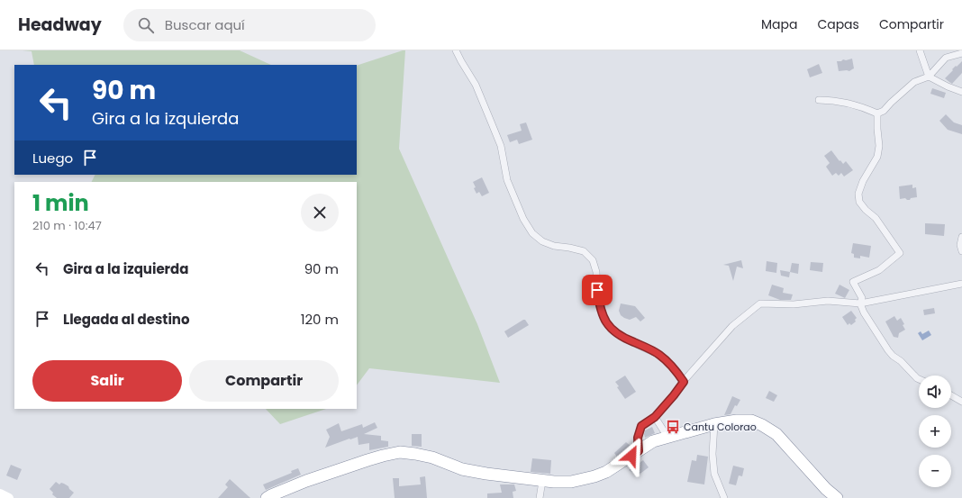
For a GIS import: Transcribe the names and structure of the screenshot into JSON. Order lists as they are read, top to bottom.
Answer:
{
  "places": {
    "bus stop": ["Cantu Colorao"]
  },
  "page": {
    "header": "Headway",
    "search": "Buscar aquí",
    "nav": ["Mapa", "Capas", "Compartir"],
    "turn": ["90 m", "Gira a la izquierda"],
    "then": "Luego",
    "heading": ["1 min", "210 m · 10:47"],
    "list": [
      {
        "name": "Gira a la izquierda",
        "value": "90 m"
      },
      {
        "name": "Llegada al destino",
        "value": "120 m"
      }
    ],
    "buttons": ["Salir", "Compartir"],
    "map_buttons": ["+", "−"]
  }
}
